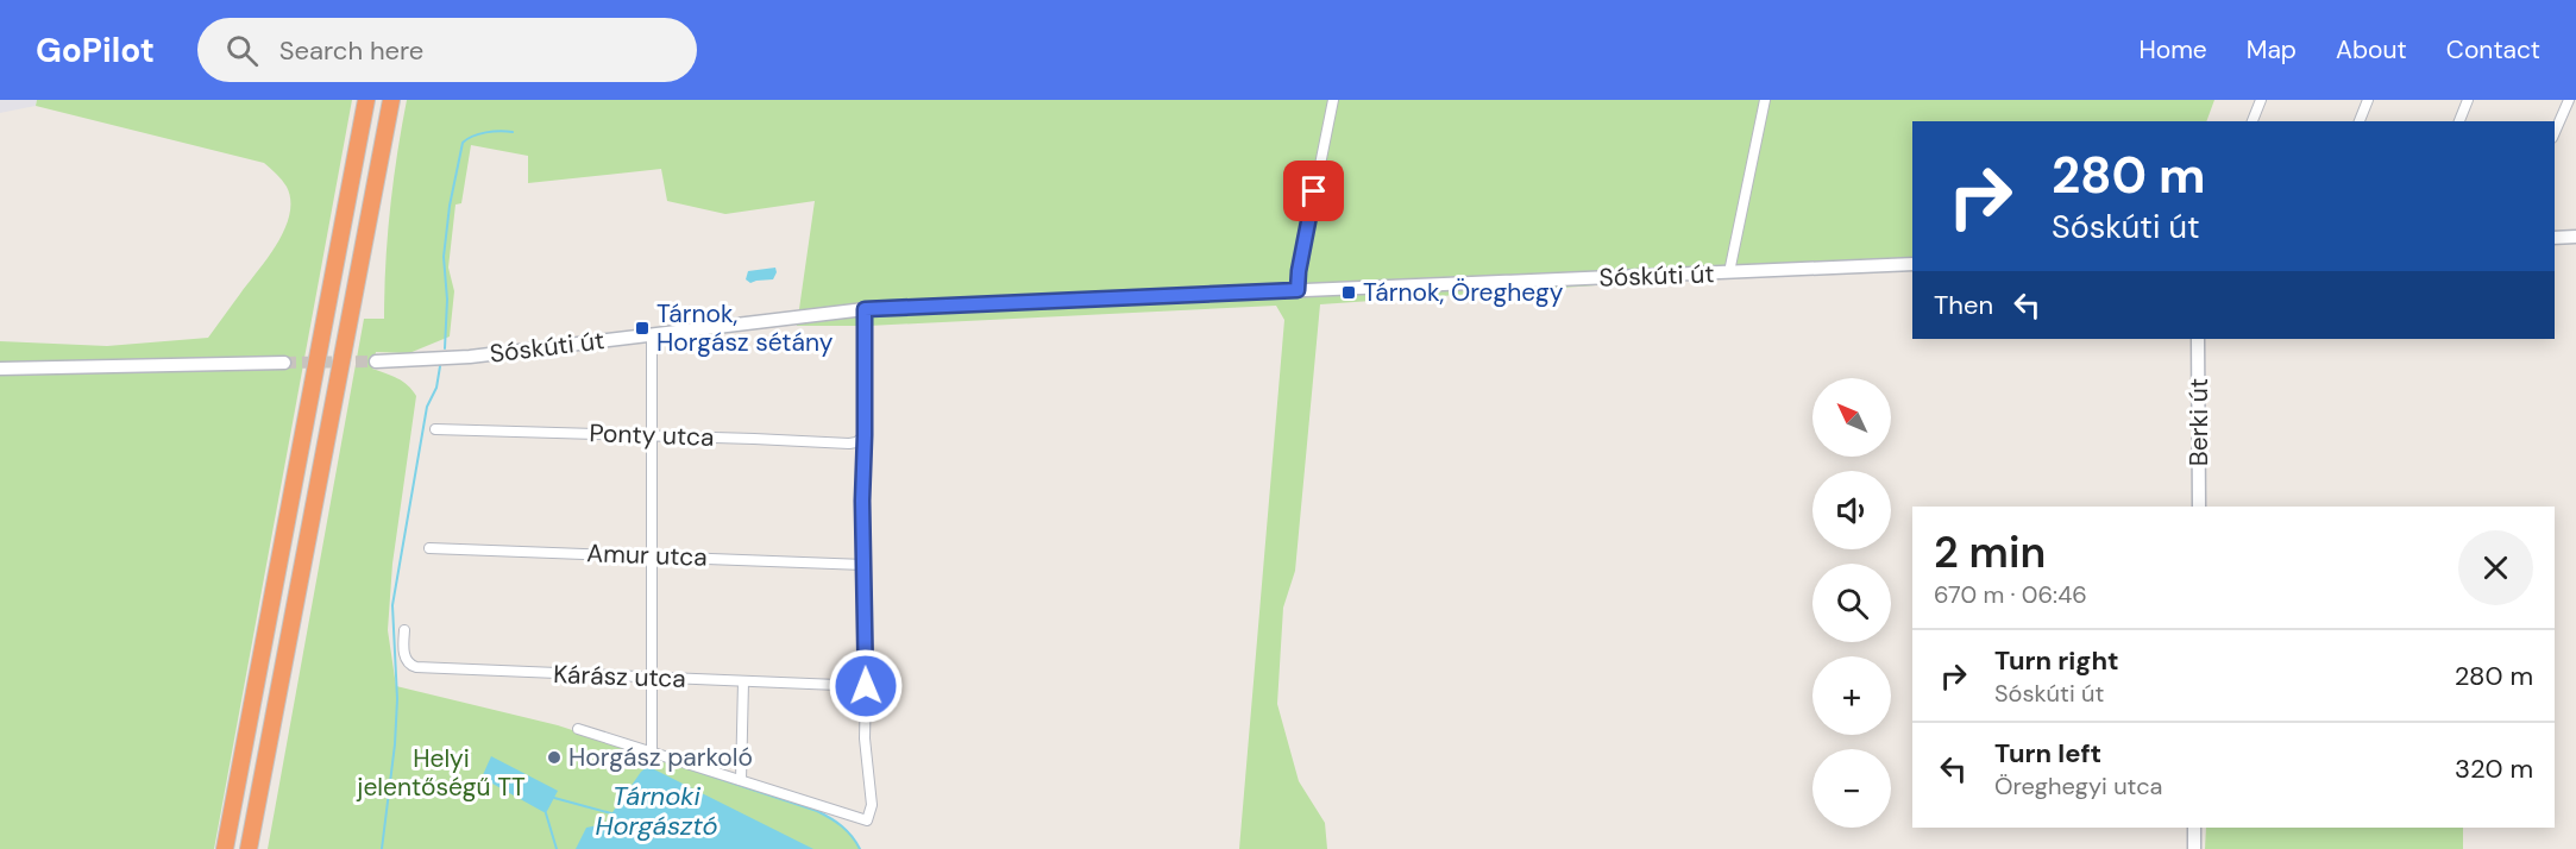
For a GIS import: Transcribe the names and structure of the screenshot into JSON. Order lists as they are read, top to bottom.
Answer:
{
  "streets": {
    "main road": ["Sóskúti út", "Berki út"],
    "street": ["Ponty utca", "Amur utca", "Kárász utca"]
  },
  "water": ["Tárnoki Horgásztó"],
  "parks": ["Helyi jelentőségű TT"],
  "places": {
    "transit": ["Tárnok, Öreghegy", "Tárnok, Horgász sétány"],
    "other": ["Horgász parkoló"]
  },
  "north": "top left",
  "page": {
    "header": "GoPilot",
    "search": "Search here",
    "nav": [
      "Home",
      "Map",
      "About",
      "Contact"
    ],
    "turn": ["280 m", "Sóskúti út"],
    "then": "Then",
    "map_buttons": ["+", "−"],
    "heading": ["2 min", "670 m · 06:46"],
    "list": [
      {
        "name": "Turn right",
        "note": "Sóskúti út",
        "value": "280 m"
      },
      {
        "name": "Turn left",
        "note": "Öreghegyi utca",
        "value": "320 m"
      }
    ]
  }
}
